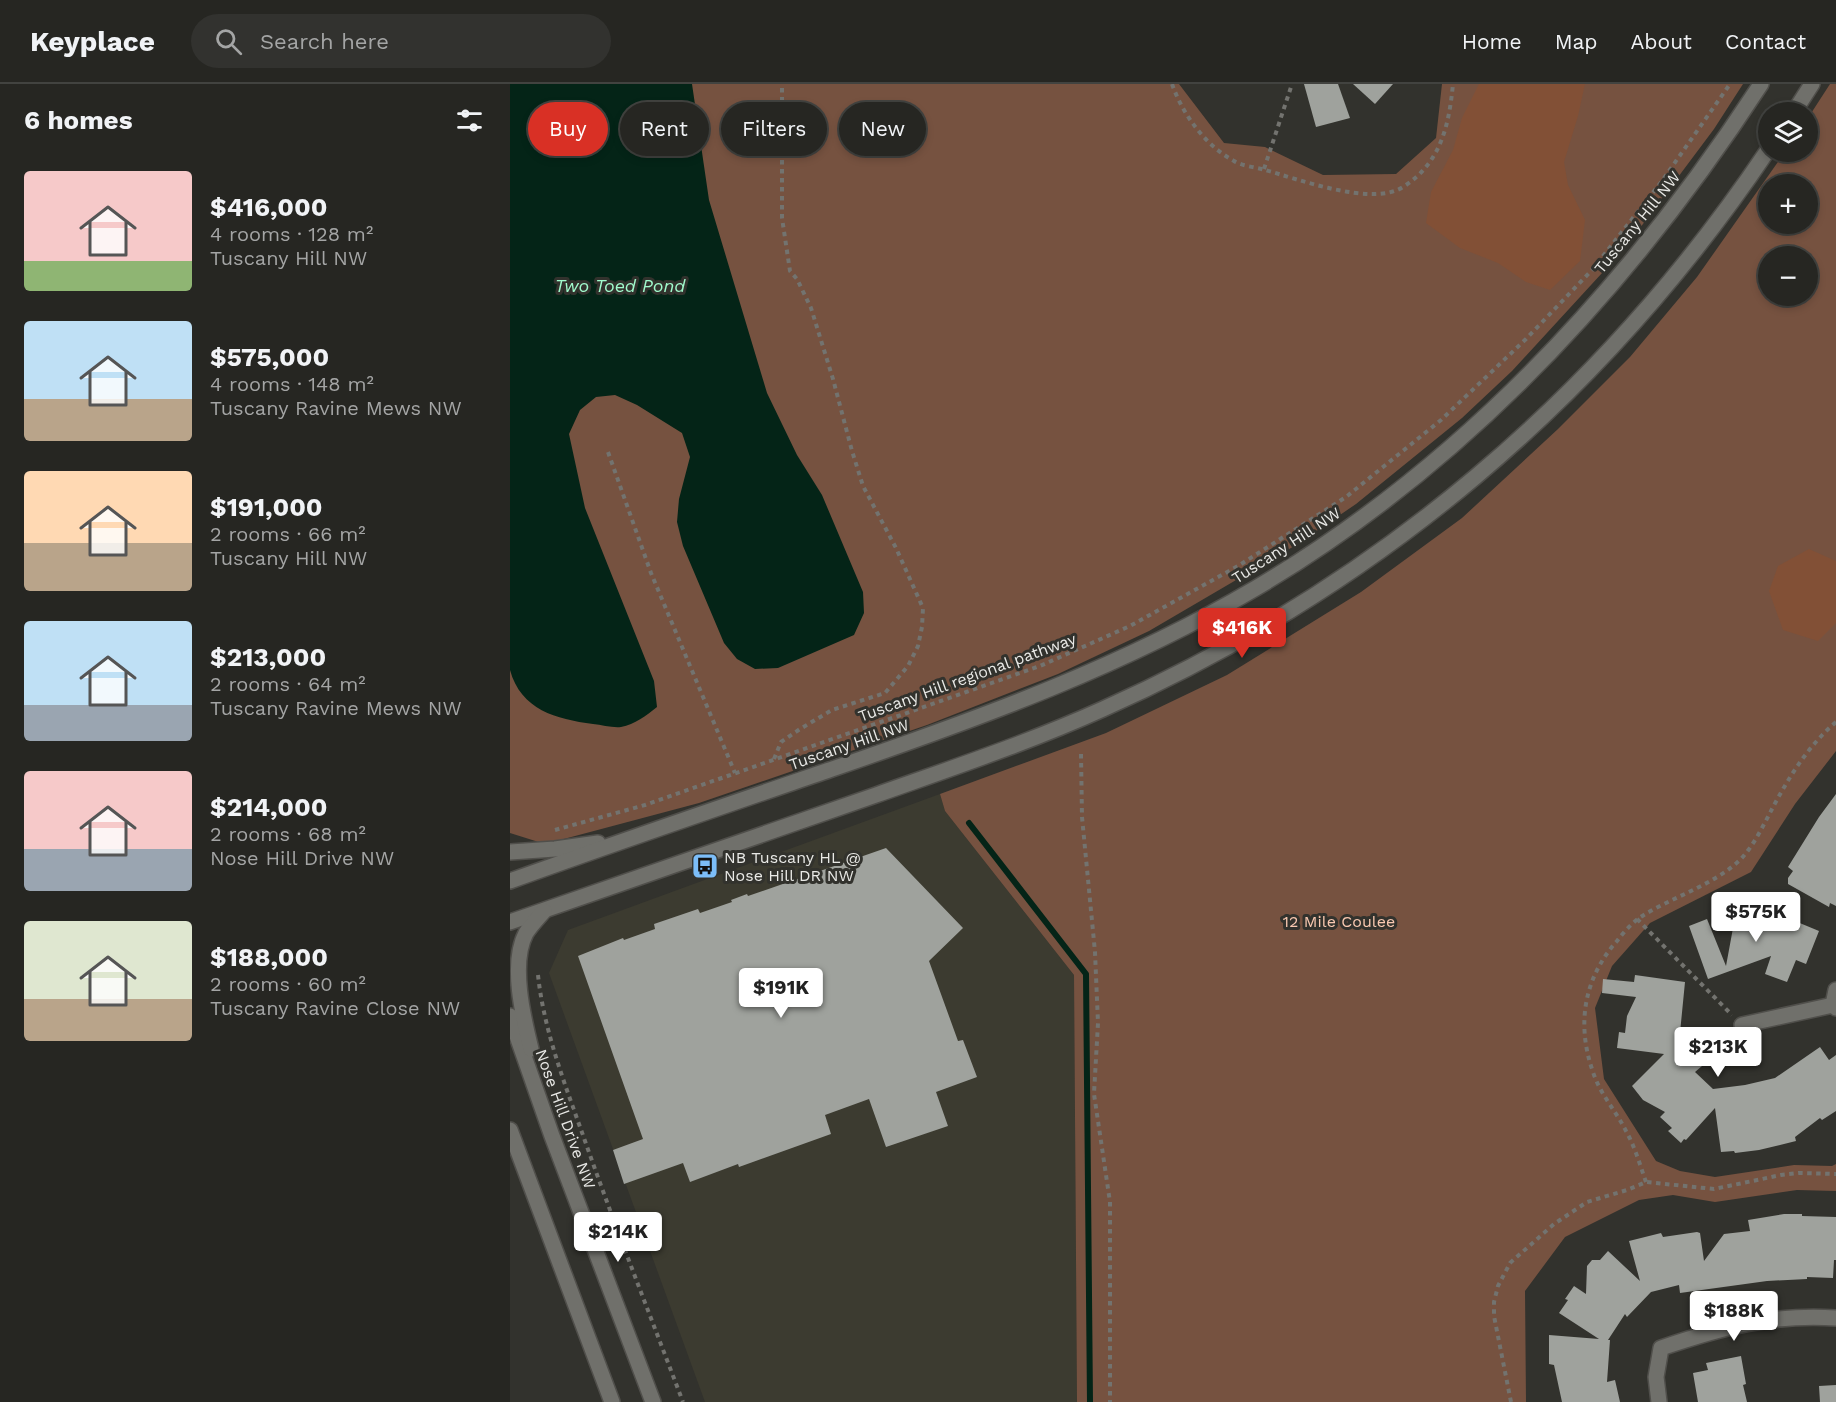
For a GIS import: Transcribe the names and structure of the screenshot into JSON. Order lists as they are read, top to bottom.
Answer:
{
  "streets": {
    "street": ["Tuscany Hill NW", "Nose Hill Drive NW"],
    "path": ["Tuscany Hill regional pathway"]
  },
  "water": ["Two Toed Pond"],
  "parks": ["12 Mile Coulee"],
  "places": {
    "bus stop": ["NB Tuscany HL @ Nose Hill DR NW"]
  },
  "page": {
    "header": "Keyplace",
    "search": "Search here",
    "nav": [
      "Home",
      "Map",
      "About",
      "Contact"
    ],
    "heading": "6 homes",
    "map_buttons": ["+", "−"],
    "chip": [
      "Buy",
      "Rent",
      "Filters",
      "New"
    ],
    "list": [
      {
        "name": "$416,000",
        "note": "4 rooms · 128 m² · Tuscany Hill NW"
      },
      {
        "name": "$575,000",
        "note": "4 rooms · 148 m² · Tuscany Ravine Mews NW"
      },
      {
        "name": "$191,000",
        "note": "2 rooms · 66 m² · Tuscany Hill NW"
      },
      {
        "name": "$213,000",
        "note": "2 rooms · 64 m² · Tuscany Ravine Mews NW"
      },
      {
        "name": "$214,000",
        "note": "2 rooms · 68 m² · Nose Hill Drive NW"
      },
      {
        "name": "$188,000",
        "note": "2 rooms · 60 m² · Tuscany Ravine Close NW"
      }
    ],
    "price": [
      "$416K",
      "$575K",
      "$191K",
      "$213K",
      "$214K",
      "$188K"
    ]
  }
}
